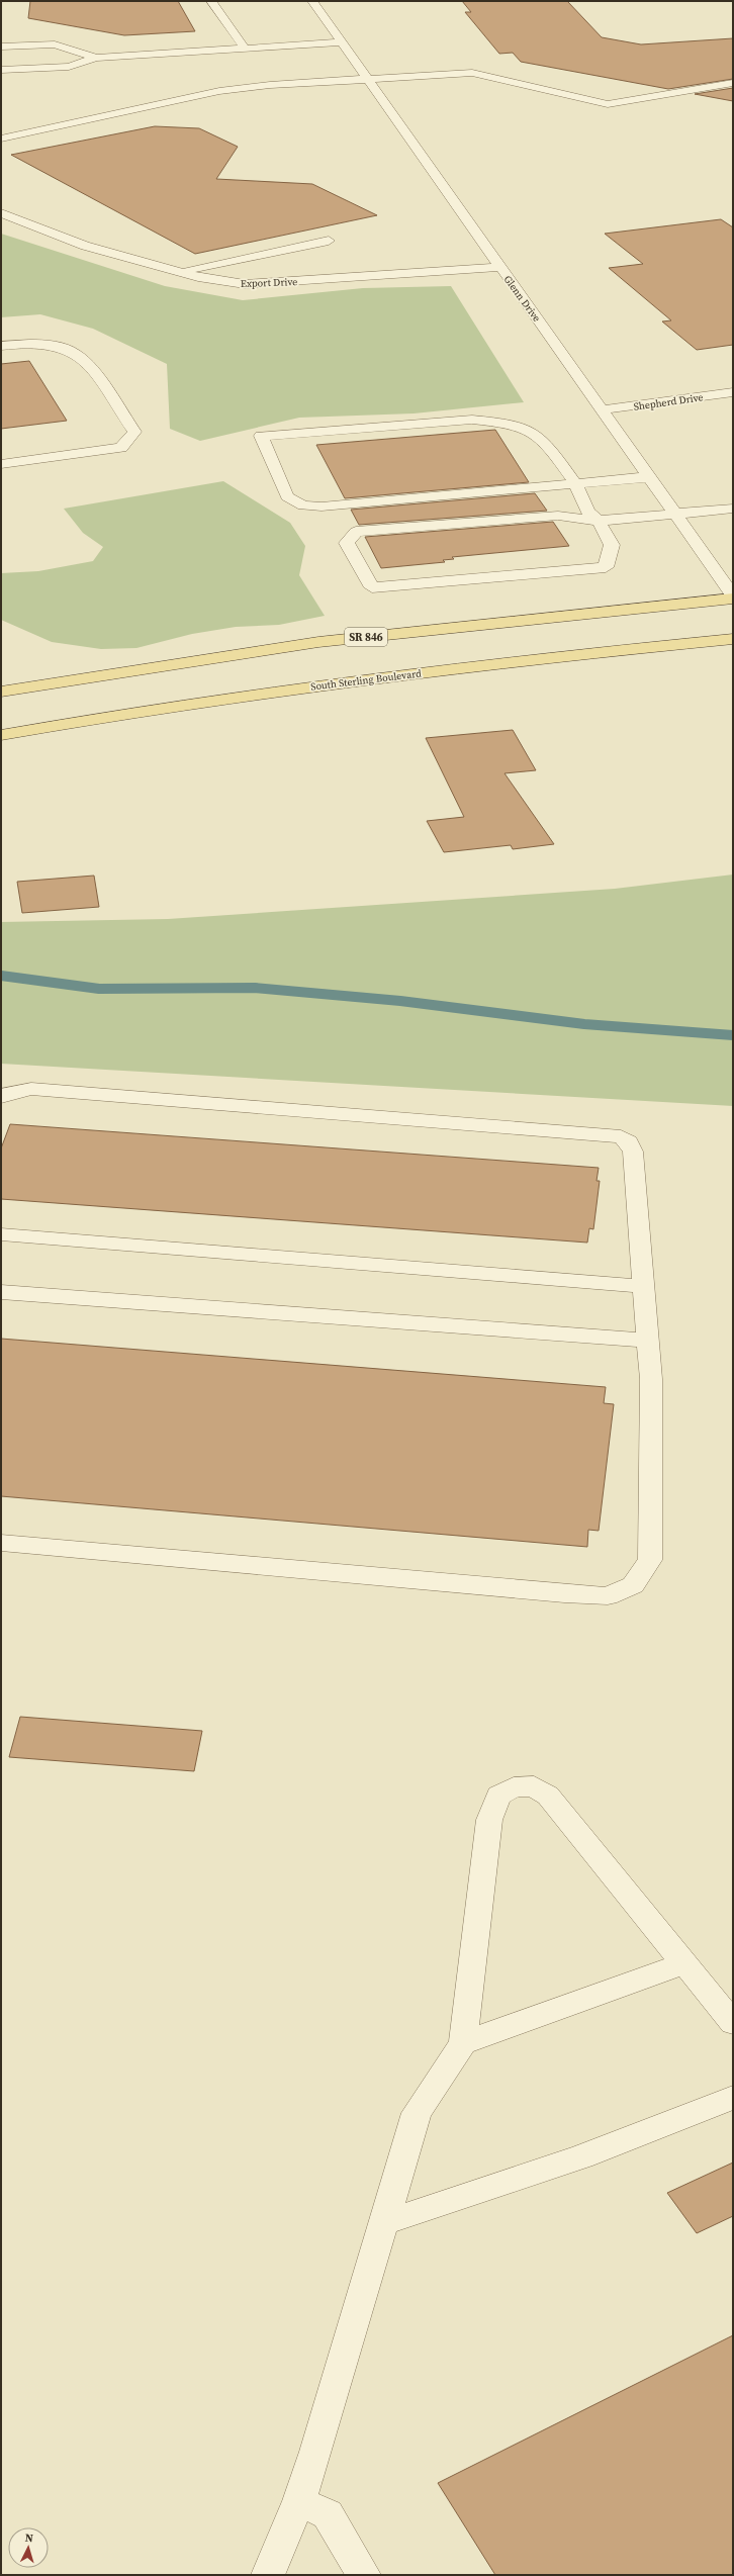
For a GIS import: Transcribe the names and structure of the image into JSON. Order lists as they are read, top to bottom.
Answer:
{
  "streets": {
    "main road": ["SR 846", "South Sterling Boulevard"],
    "street": ["Export Drive", "Glenn Drive", "Shepherd Drive"]
  },
  "crossings": [
    ["Export Drive", "Glenn Drive"],
    ["Glenn Drive", "Shepherd Drive"],
    ["Glenn Drive", "SR 846"]
  ],
  "north": "top"
}
